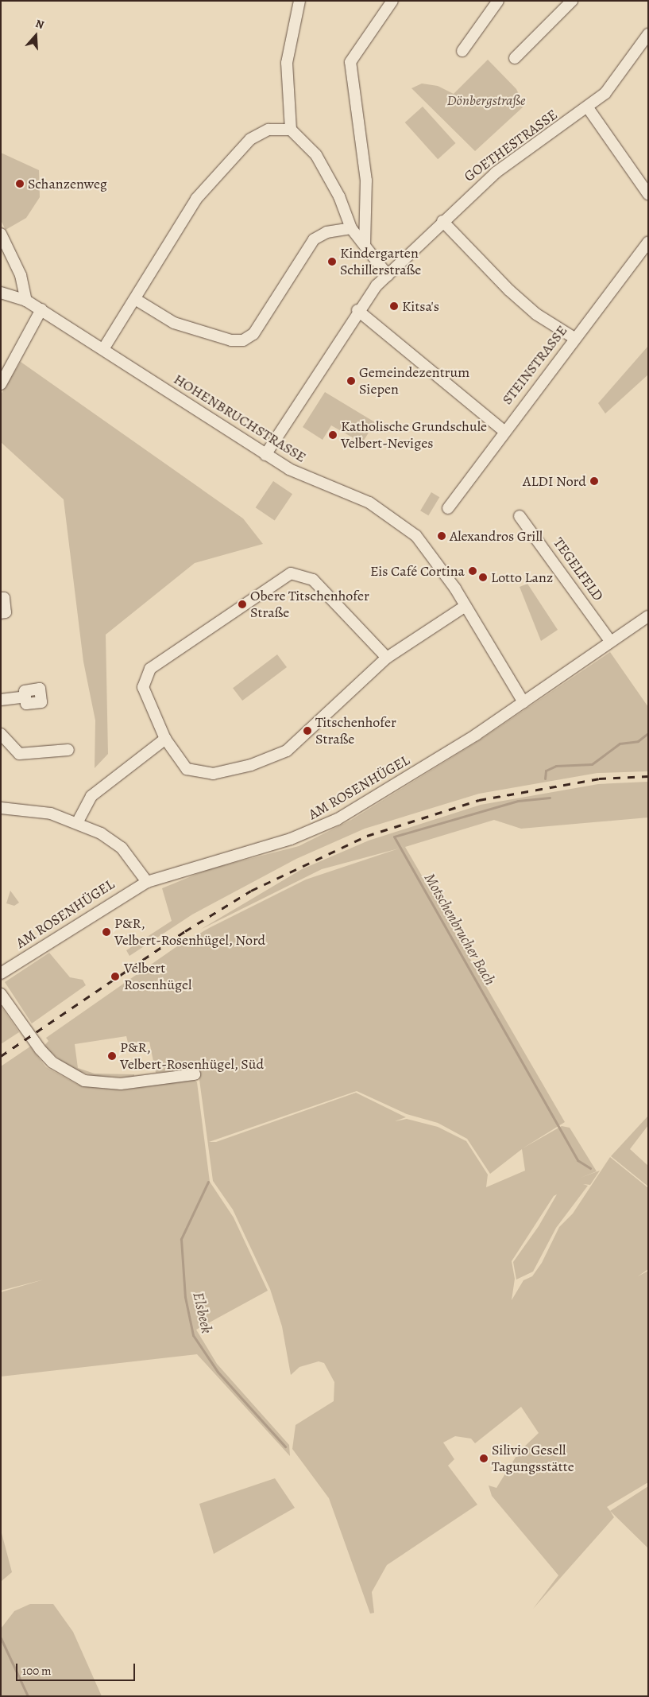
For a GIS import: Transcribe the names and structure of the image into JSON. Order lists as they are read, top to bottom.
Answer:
{
  "streets": {
    "street": [
      "GOETHESTRASSE",
      "STEINSTRASSE",
      "HOHENBRUCHSTRASSE",
      "TEGELFELD",
      "AM ROSENHÜGEL"
    ]
  },
  "crossings": [
    ["GOETHESTRASSE", "HOHENBRUCHSTRASSE"],
    ["HOHENBRUCHSTRASSE", "AM ROSENHÜGEL"],
    ["TEGELFELD", "AM ROSENHÜGEL"]
  ],
  "water": ["Motschenbrucher Bach", "Elsbeek"],
  "parks": ["Dönbergstraße"],
  "places": [
    "Schanzenweg",
    "Kindergarten Schillerstraße",
    "Kitsa's",
    "Gemeindezentrum Siepen",
    "Katholische Grundschule Velbert-Neviges",
    "ALDI Nord",
    "Alexandros Grill",
    "Eis Café Cortina",
    "Lotto Lanz",
    "Obere Titschenhofer Straße",
    "Titschenhofer Straße",
    "P&R, Velbert-Rosenhügel, Nord",
    "Velbert Rosenhügel",
    "P&R, Velbert-Rosenhügel, Süd",
    "Silivio Gesell Tagungsstätte"
  ],
  "scale_bar": "100 m",
  "north": "top"
}
